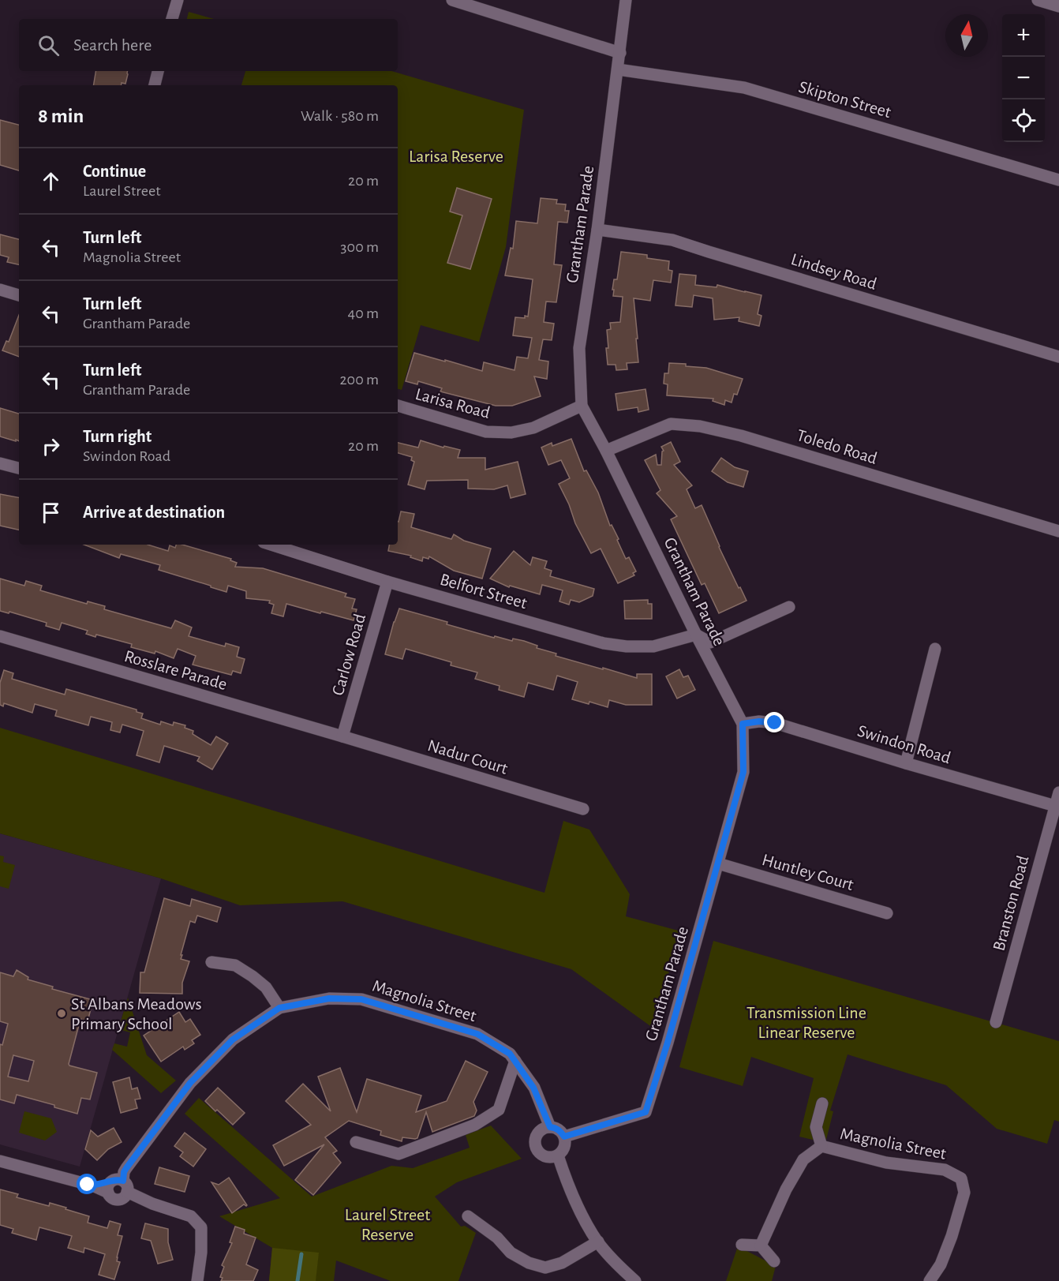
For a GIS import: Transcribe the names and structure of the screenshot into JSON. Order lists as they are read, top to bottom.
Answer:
{
  "streets": {
    "street": [
      "Skipton Street",
      "Grantham Parade",
      "Lindsey Road",
      "Larisa Road",
      "Toledo Road",
      "Belfort Street",
      "Carlow Road",
      "Rosslare Parade",
      "Swindon Road",
      "Nadur Court",
      "Huntley Court",
      "Branston Road",
      "Magnolia Street"
    ]
  },
  "crossings": [
    ["Skipton Street", "Grantham Parade"],
    ["Grantham Parade", "Lindsey Road"],
    ["Grantham Parade", "Larisa Road"],
    ["Grantham Parade", "Toledo Road"],
    ["Grantham Parade", "Belfort Street"],
    ["Grantham Parade", "Swindon Road"],
    ["Grantham Parade", "Huntley Court"],
    ["Grantham Parade", "Magnolia Street"],
    ["Belfort Street", "Carlow Road"],
    ["Carlow Road", "Rosslare Parade"],
    ["Carlow Road", "Nadur Court"],
    ["Rosslare Parade", "Nadur Court"],
    ["Swindon Road", "Branston Road"]
  ],
  "parks": ["Larisa Reserve", "Transmission Line Linear Reserve", "Laurel Street Reserve"],
  "places": ["St Albans Meadows Primary School"],
  "north": "top",
  "page": {
    "map_buttons": ["+", "−"],
    "search": "Search here",
    "heading": ["8 min", "Walk · 580 m"],
    "list": [
      ["Continue", "Laurel Street", "20 m"],
      ["Turn left", "Magnolia Street", "300 m"],
      ["Turn left", "Grantham Parade", "40 m"],
      ["Turn left", "Grantham Parade", "200 m"],
      ["Turn right", "Swindon Road", "20 m"],
      "Arrive at destination"
    ]
  }
}
